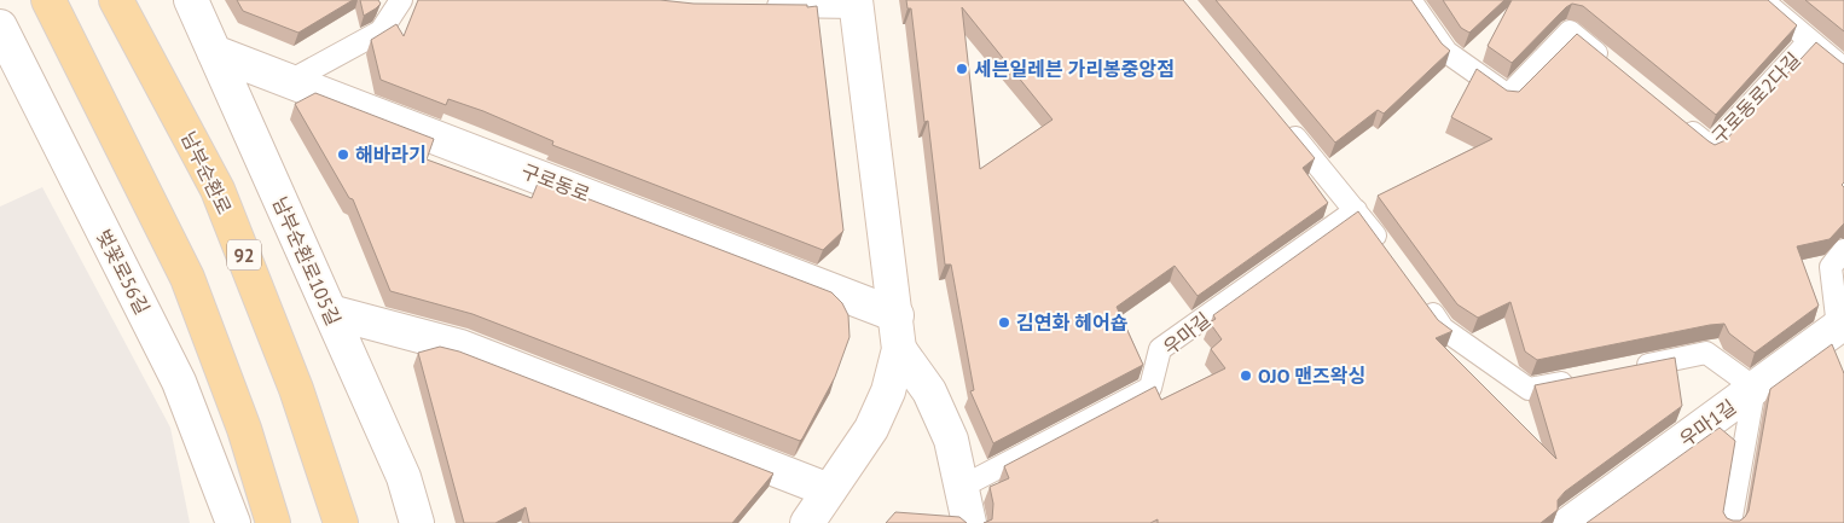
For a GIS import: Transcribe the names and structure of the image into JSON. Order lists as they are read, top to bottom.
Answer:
{
  "streets": {
    "main road": ["남부순환로", "92"],
    "street": [
      "구로동로",
      "남부순환로105길",
      "벚꽃로56길",
      "우마1길"
    ],
    "lane": ["구로동로2다길", "우마길"]
  },
  "crossings": [
    ["구로동로", "남부순환로105길"]
  ],
  "places": [
    "세븐일레븐 가리봉중앙점",
    "해바라기",
    "김연화 헤어숍",
    "OJO 맨즈왁싱"
  ]
}
